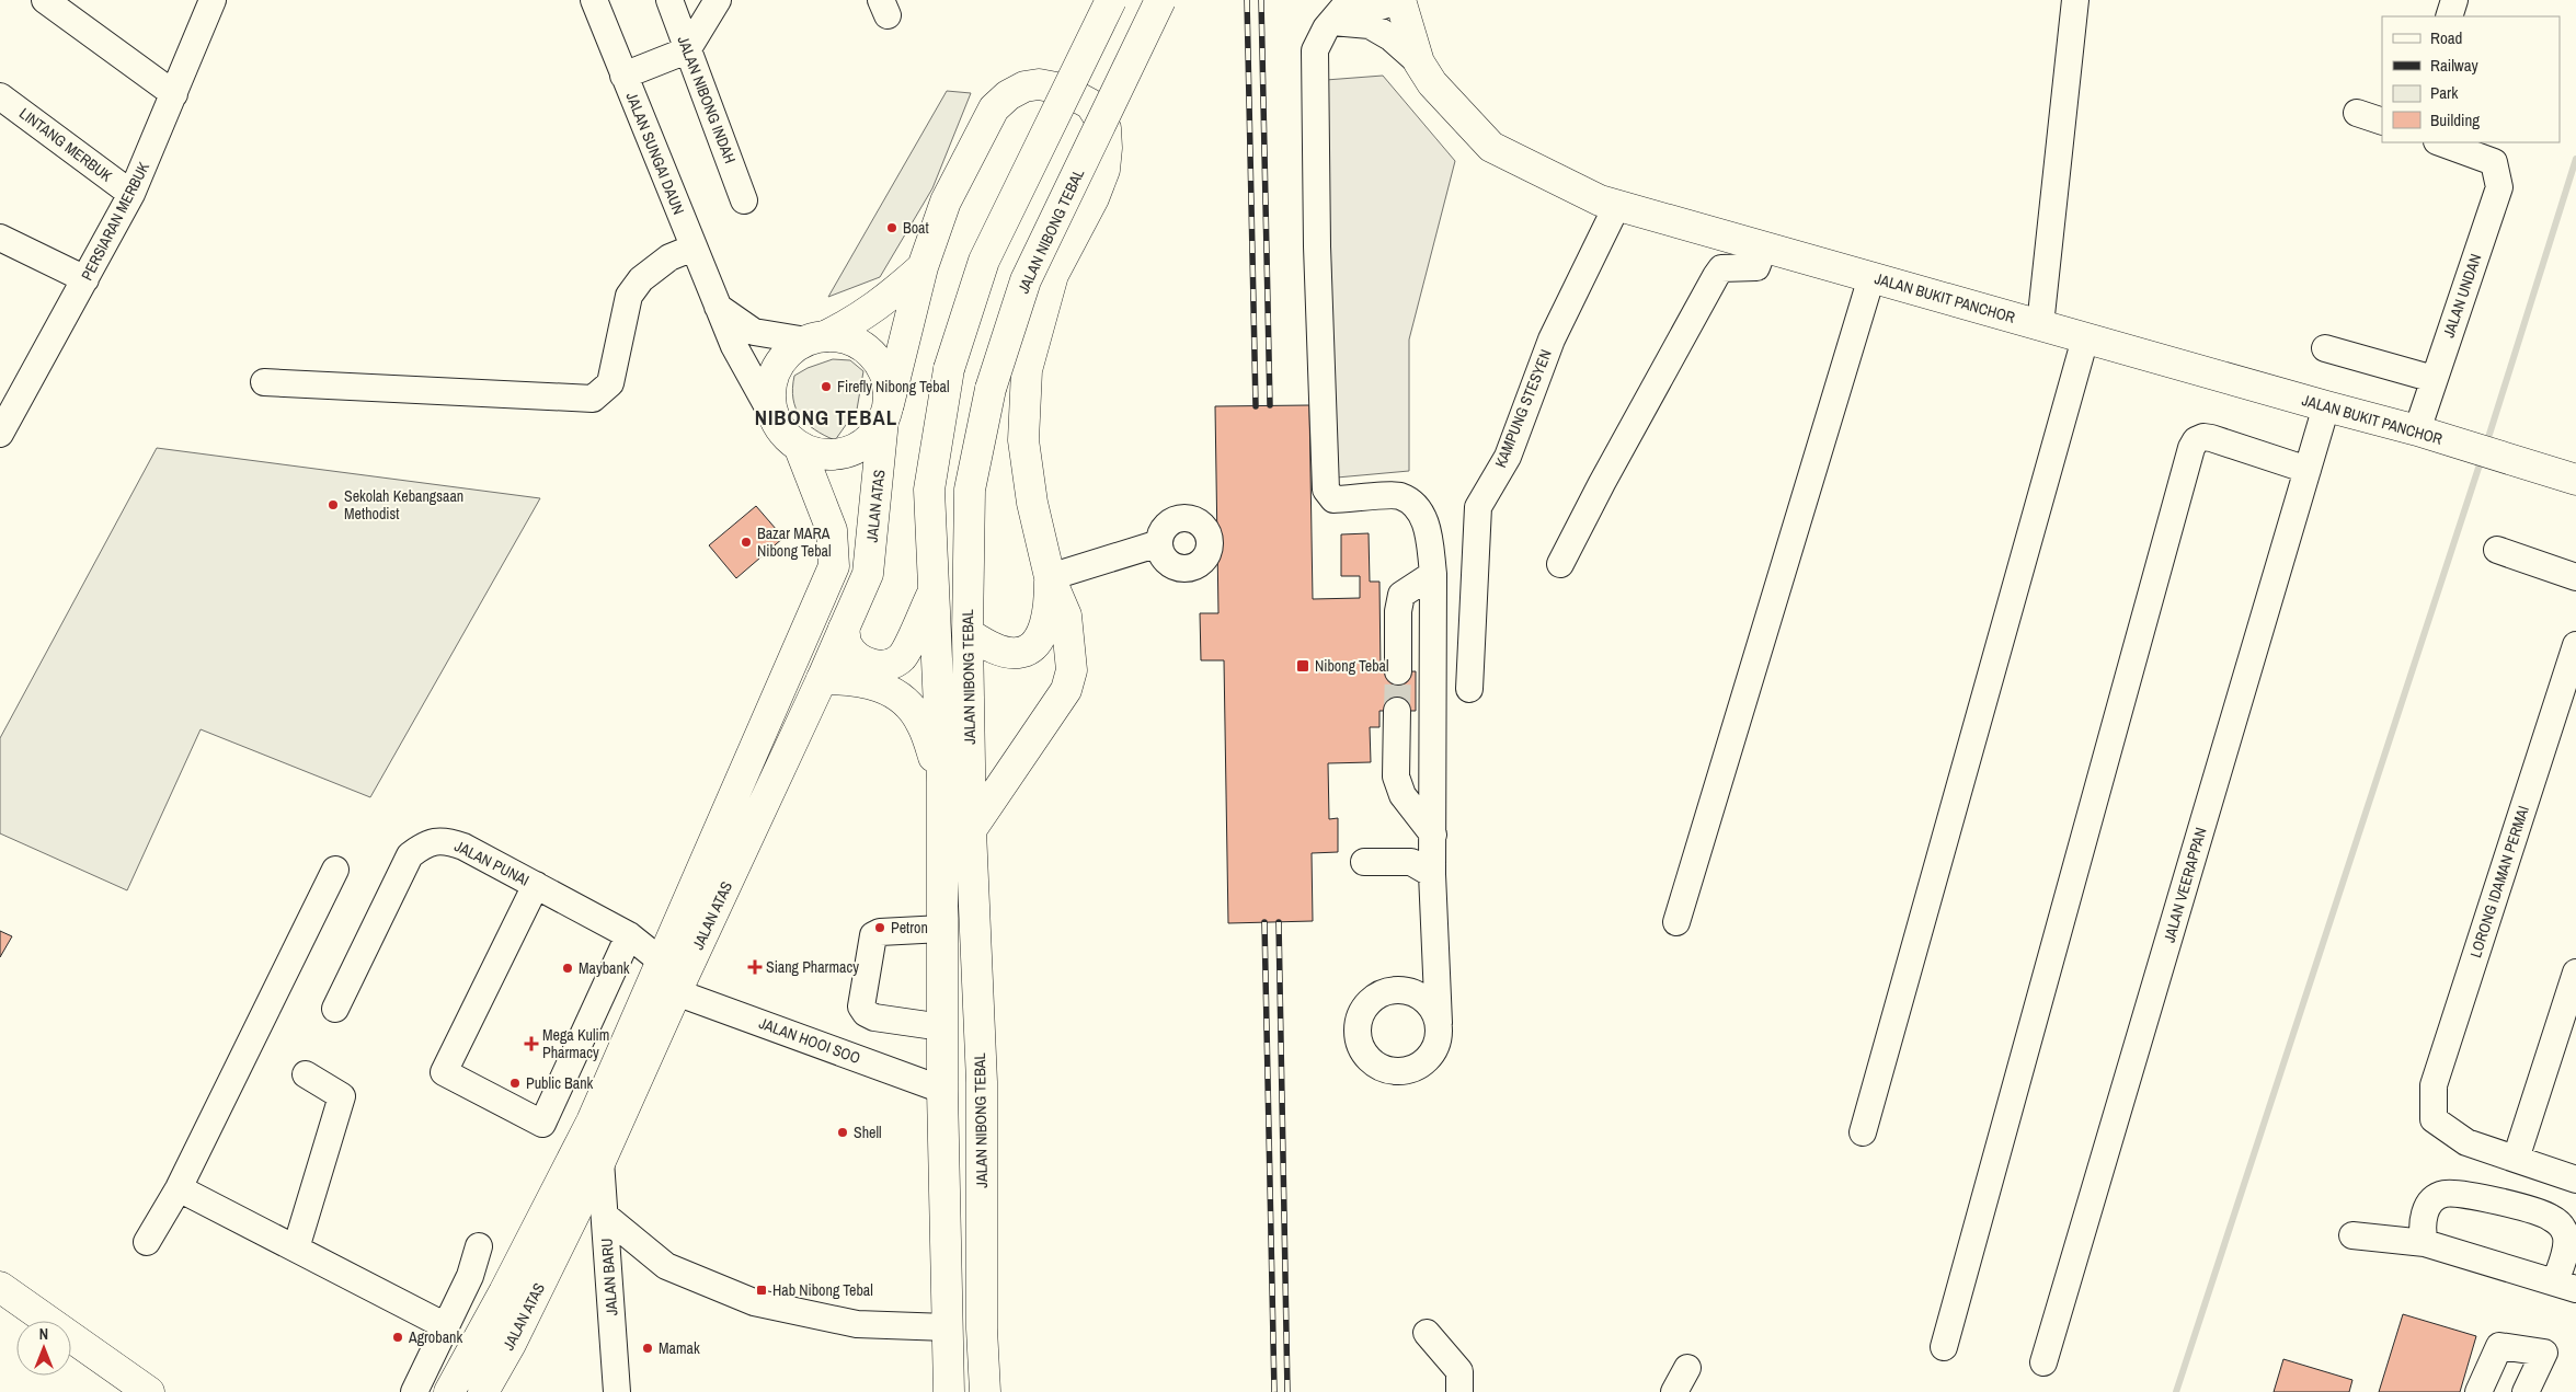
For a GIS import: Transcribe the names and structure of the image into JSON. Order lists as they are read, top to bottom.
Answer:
{
  "streets": {
    "main road": ["JALAN NIBONG TEBAL", "JALAN BUKIT PANCHOR", "JALAN ATAS"],
    "street": [
      "JALAN NIBONG INDAH",
      "LINTANG MERBUK",
      "JALAN SUNGAI DAUN",
      "PERSIARAN MERBUK",
      "JALAN UNDAN",
      "KAMPUNG STESYEN",
      "JALAN PUNAI",
      "LORONG IDAMAN PERMAI",
      "JALAN VEERAPPAN",
      "JALAN HOOI SOO",
      "JALAN BARU"
    ]
  },
  "crossings": [
    ["LINTANG MERBUK", "PERSIARAN MERBUK"],
    ["JALAN SUNGAI DAUN", "JALAN ATAS"],
    ["JALAN NIBONG TEBAL", "JALAN HOOI SOO"],
    ["JALAN UNDAN", "JALAN BUKIT PANCHOR"],
    ["JALAN BUKIT PANCHOR", "KAMPUNG STESYEN"],
    ["JALAN BUKIT PANCHOR", "JALAN VEERAPPAN"],
    ["JALAN ATAS", "JALAN PUNAI"],
    ["JALAN ATAS", "JALAN HOOI SOO"],
    ["JALAN ATAS", "JALAN BARU"]
  ],
  "districts": ["NIBONG TEBAL"],
  "places": {
    "other": [
      "Boat",
      "Firefly Nibong Tebal",
      "Sekolah Kebangsaan Methodist",
      "Bazar MARA Nibong Tebal",
      "Petron",
      "Maybank",
      "Public Bank",
      "Shell",
      "Agrobank",
      "Mamak"
    ],
    "transit": ["Nibong Tebal", "Hab Nibong Tebal"],
    "health": ["Siang Pharmacy", "Mega Kulim Pharmacy"]
  },
  "legend": [
    "Road",
    "Railway",
    "Park",
    "Building"
  ],
  "north": "top"
}
